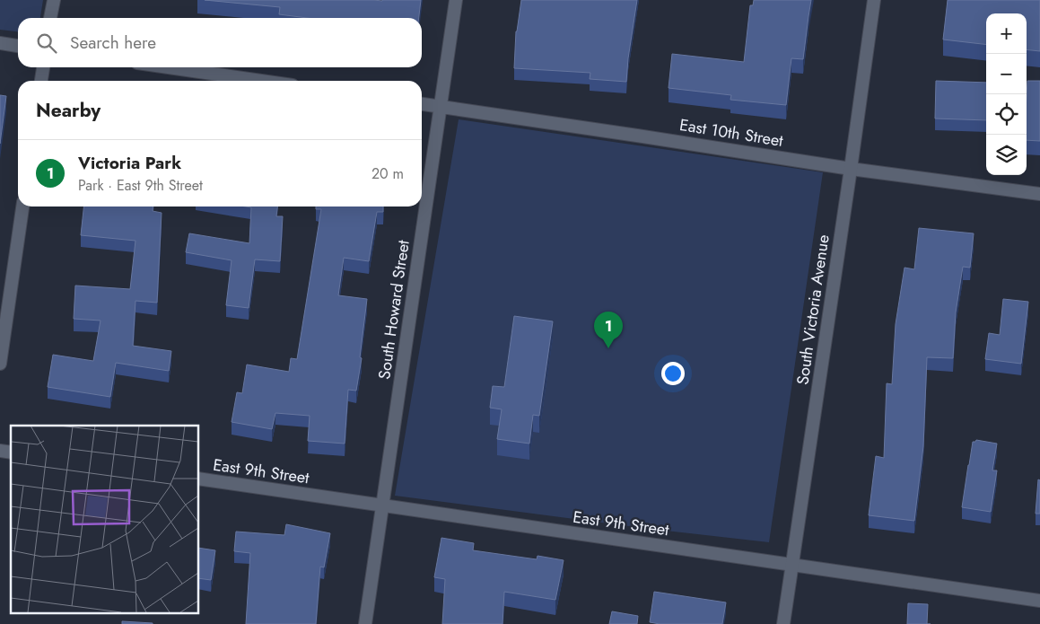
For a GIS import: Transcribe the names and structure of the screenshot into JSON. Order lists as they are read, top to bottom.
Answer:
{
  "streets": {
    "street": [
      "East 10th Street",
      "South Howard Street",
      "South Victoria Avenue",
      "East 9th Street"
    ]
  },
  "crossings": [
    ["East 10th Street", "South Howard Street"],
    ["East 10th Street", "South Victoria Avenue"],
    ["South Howard Street", "East 9th Street"],
    ["South Victoria Avenue", "East 9th Street"]
  ],
  "page": {
    "map_buttons": ["+", "−"],
    "search": "Search here",
    "heading": "Nearby",
    "list": [
      {
        "mark": "1",
        "name": "Victoria Park",
        "note": "Park · East 9th Street",
        "value": "20 m"
      }
    ],
    "pins": "1"
  }
}
